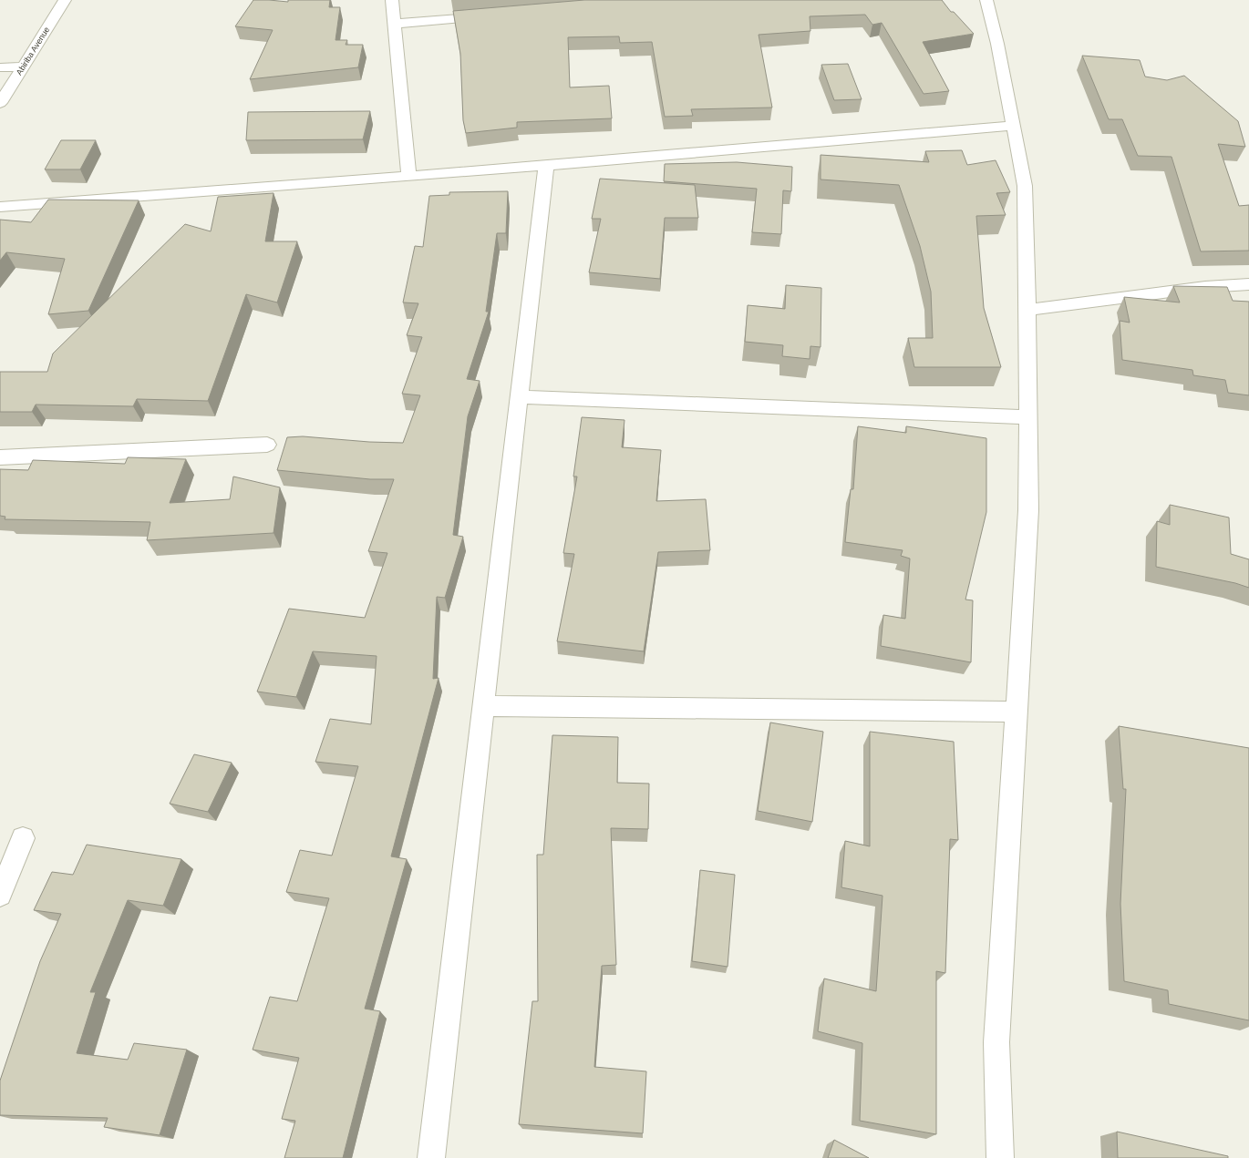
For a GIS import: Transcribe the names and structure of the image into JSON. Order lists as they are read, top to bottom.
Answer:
{
  "streets": {
    "street": ["Abiriba Avenue"]
  }
}
